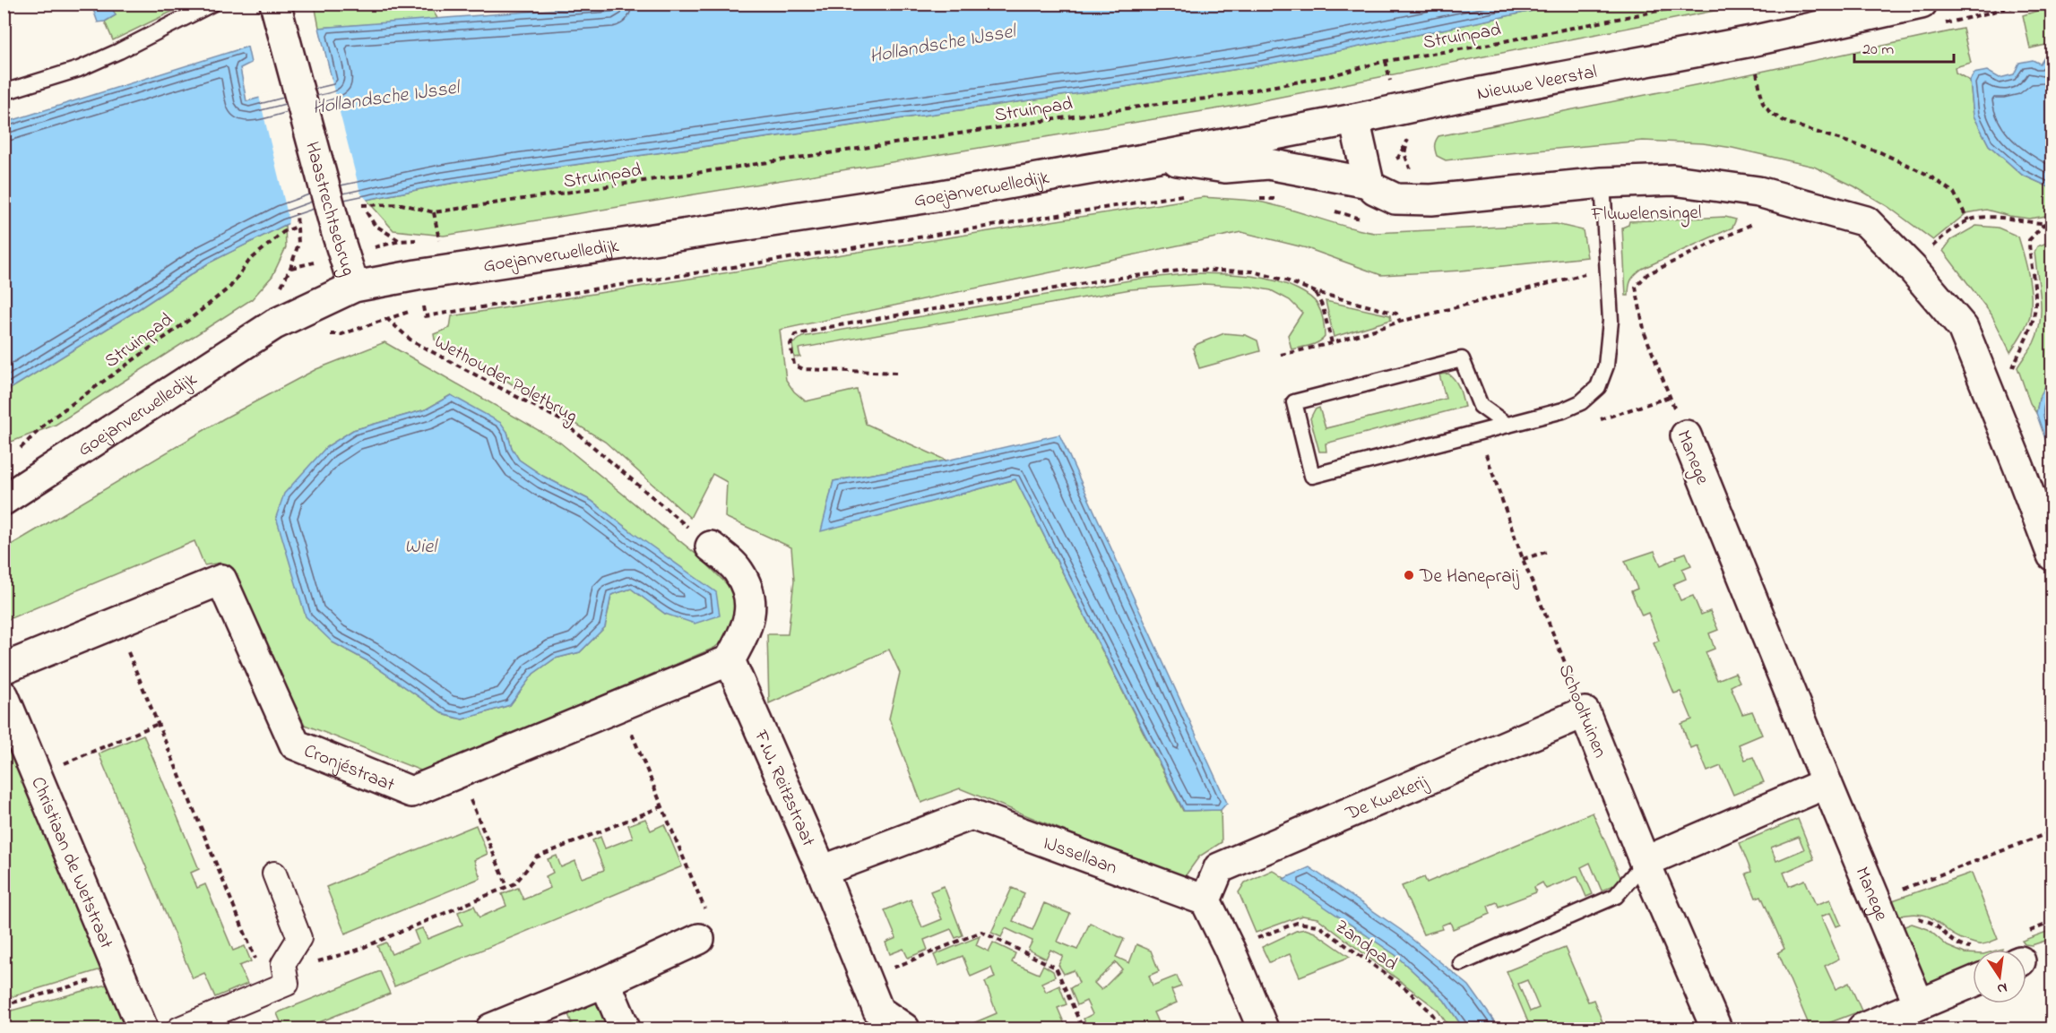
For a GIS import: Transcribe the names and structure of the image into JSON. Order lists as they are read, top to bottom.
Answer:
{
  "streets": {
    "street": [
      "Nieuwe Veerstal",
      "Goejanverwelledijk",
      "Haastrechtsebrug",
      "Fluwelensingel",
      "Manege",
      "Schooltuinen",
      "Cronjéstraat",
      "F.W. Reitzstraat",
      "De Kwekerij",
      "IJssellaan",
      "Christiaan de Wetstraat"
    ],
    "path": ["Struinpad", "Wethouder Poletbrug", "Zandpad"]
  },
  "crossings": [
    ["Nieuwe Veerstal", "Goejanverwelledijk"],
    ["Goejanverwelledijk", "Haastrechtsebrug"],
    ["Fluwelensingel", "Manege"],
    ["Schooltuinen", "De Kwekerij"],
    ["Cronjéstraat", "F.W. Reitzstraat"],
    ["F.W. Reitzstraat", "IJssellaan"],
    ["De Kwekerij", "IJssellaan"]
  ],
  "water": ["Hollandsche IJssel", "Wiel"],
  "places": ["De Hanepraij"],
  "scale_bar": "20 m",
  "north": "bottom"
}
